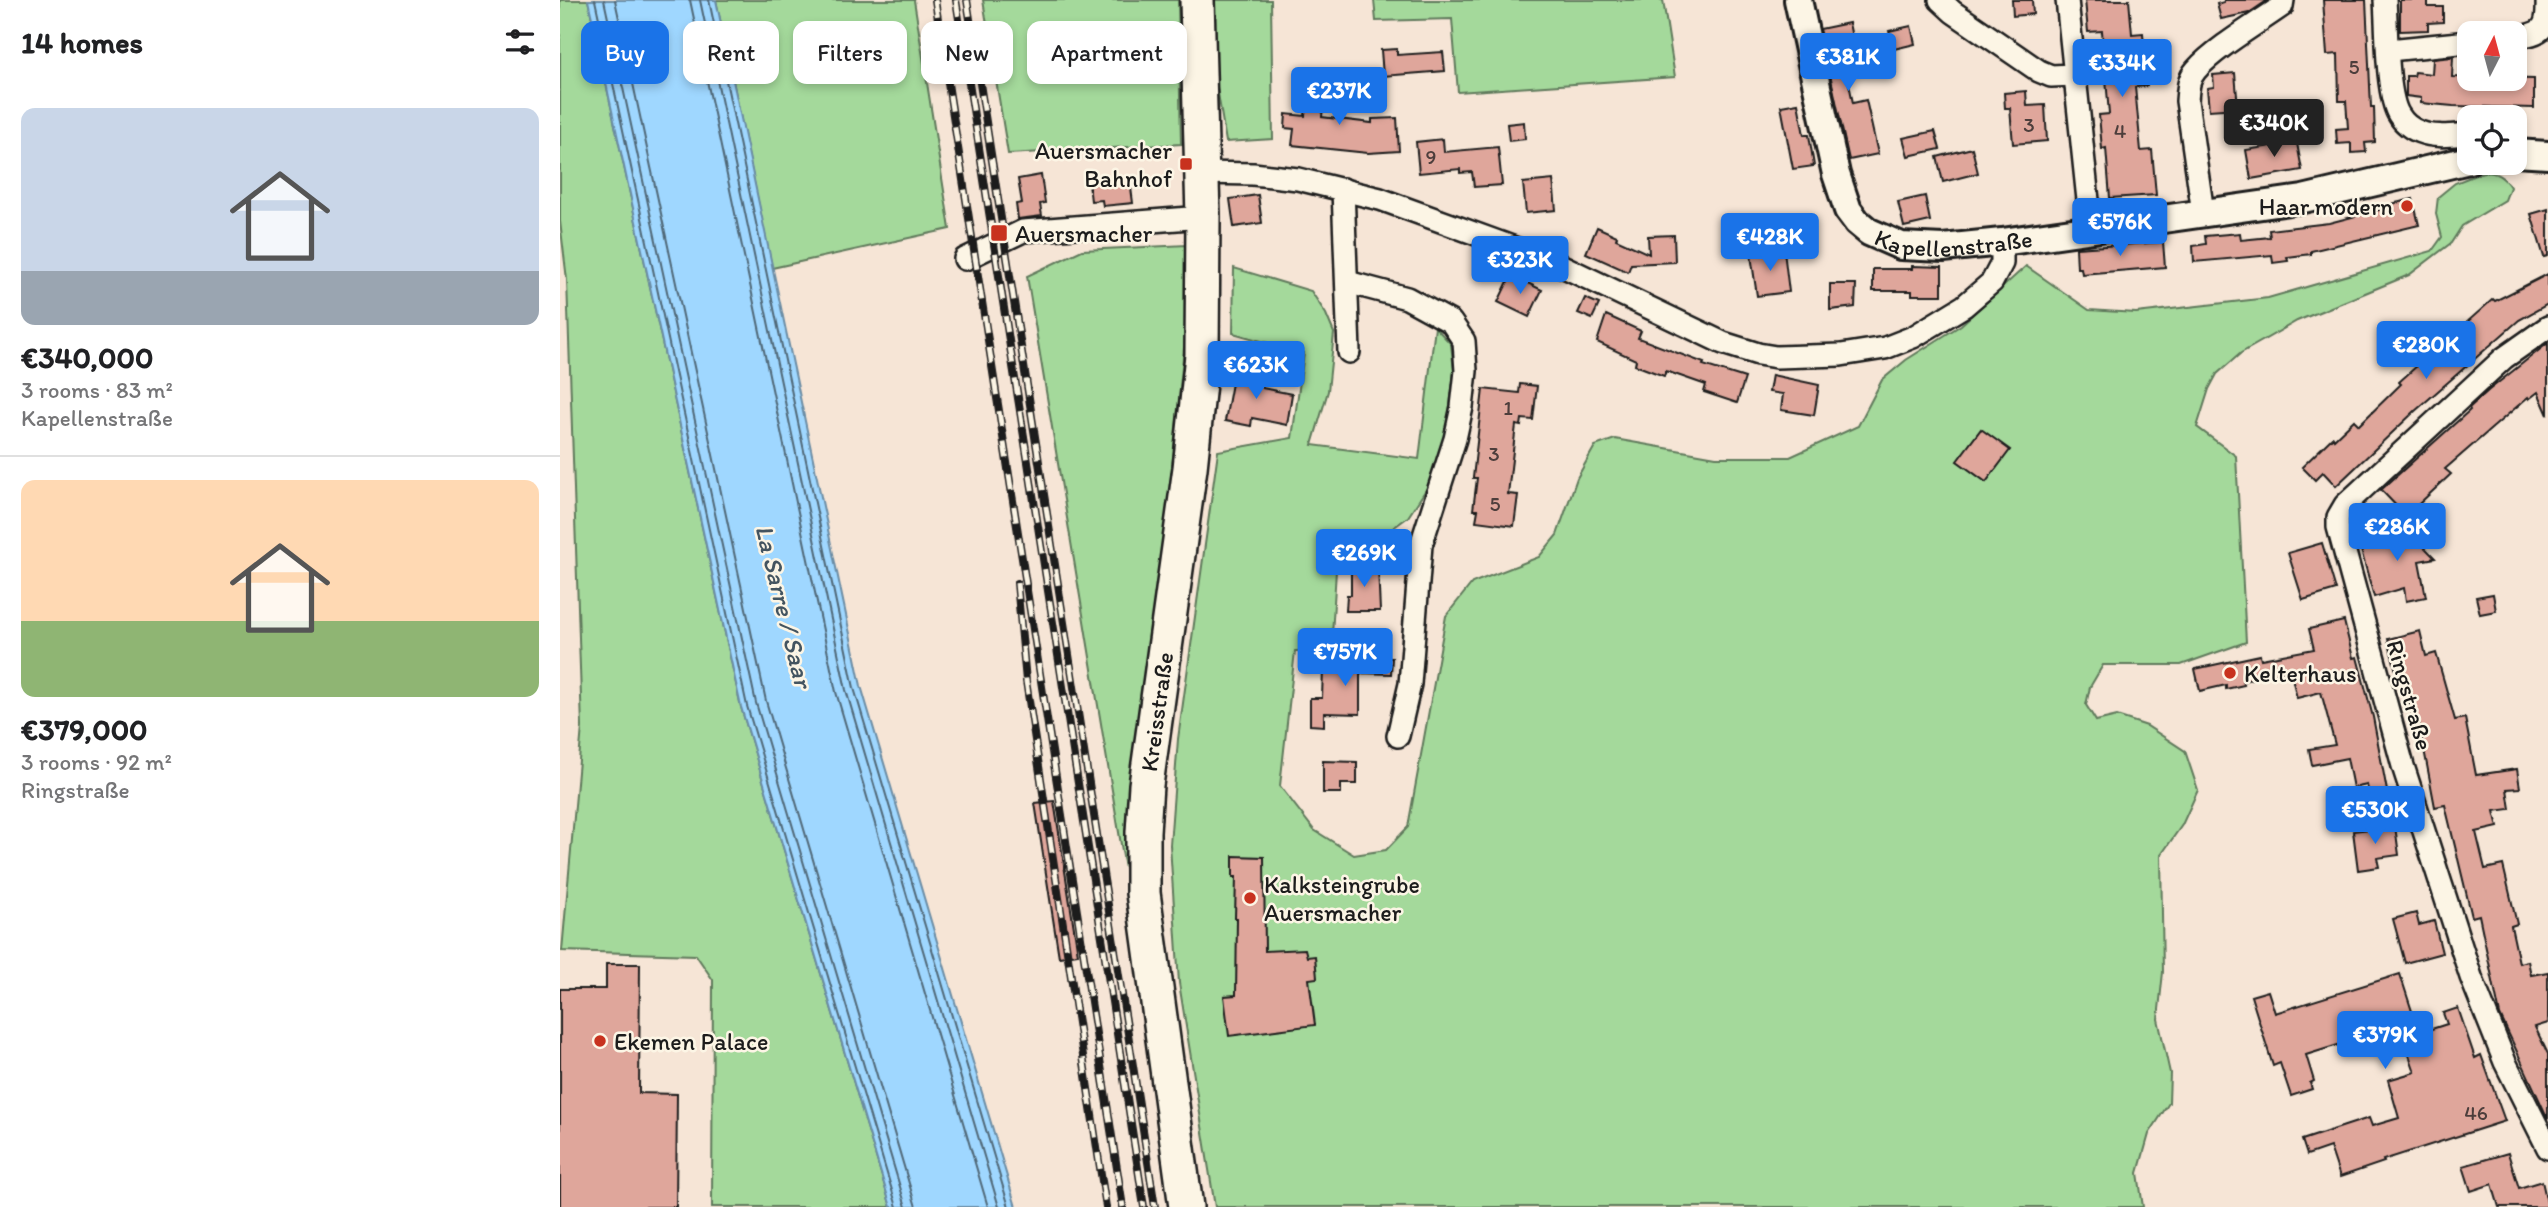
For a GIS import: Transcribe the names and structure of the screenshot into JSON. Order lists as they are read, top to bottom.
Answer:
{
  "streets": {
    "main road": ["Kreisstraße"],
    "street": ["Kapellenstraße", "Ringstraße"]
  },
  "water": ["La Sarre / Saar"],
  "places": {
    "transit": ["Auersmacher Bahnhof", "Auersmacher"],
    "other": [
      "Haar modern",
      "Kelterhaus",
      "Kalksteingrube Auersmacher",
      "Ekemen Palace"
    ]
  },
  "house_numbers": [
    "5",
    "3",
    "4",
    "9",
    "1",
    "3",
    "5",
    "46"
  ],
  "north": "top",
  "page": {
    "heading": "14 homes",
    "chip": [
      "Buy",
      "Rent",
      "Filters",
      "New",
      "Apartment"
    ],
    "price": [
      "€381K",
      "€334K",
      "€237K",
      "€340K",
      "€576K",
      "€428K",
      "€323K",
      "€280K",
      "€623K",
      "€286K",
      "€269K",
      "€757K",
      "€530K",
      "€379K"
    ],
    "list": [
      {
        "name": "€340,000",
        "note": "3 rooms · 83 m² · Kapellenstraße"
      },
      {
        "name": "€379,000",
        "note": "3 rooms · 92 m² · Ringstraße"
      }
    ]
  }
}
